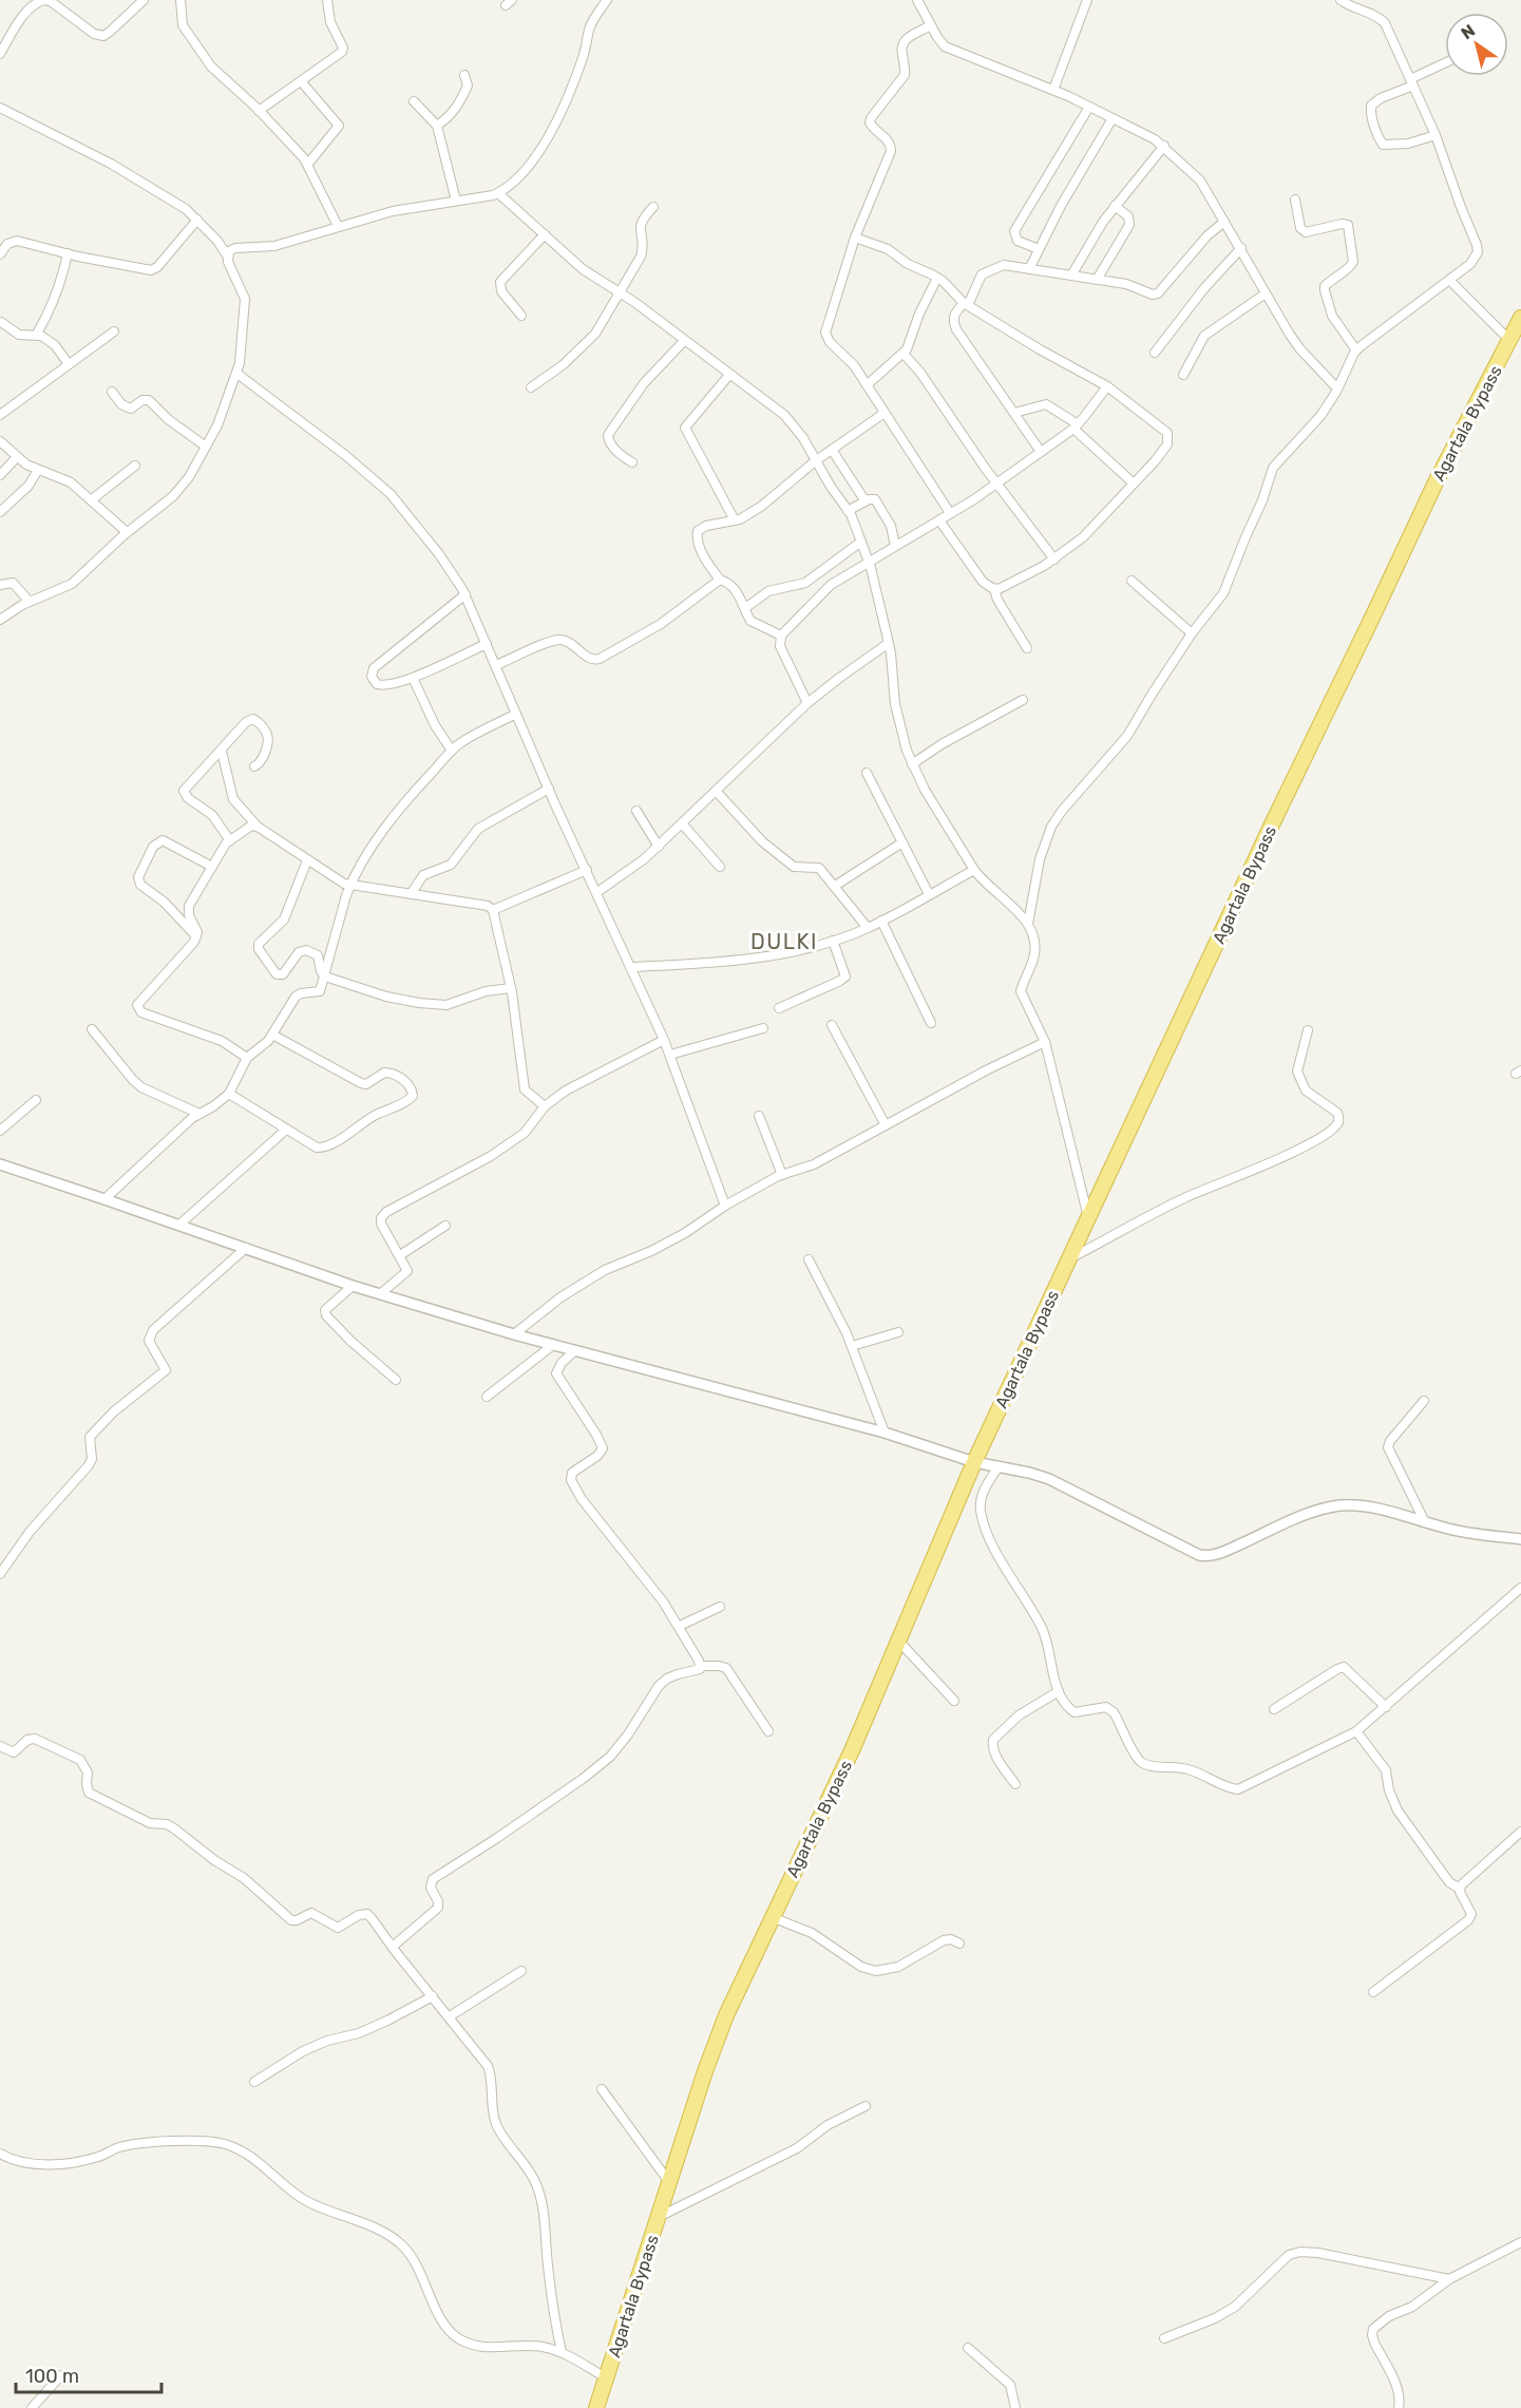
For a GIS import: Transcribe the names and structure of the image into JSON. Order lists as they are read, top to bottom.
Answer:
{
  "streets": {
    "highway": ["Agartala Bypass"]
  },
  "districts": ["DULKI"],
  "scale_bar": "100 m",
  "north": "top left"
}
